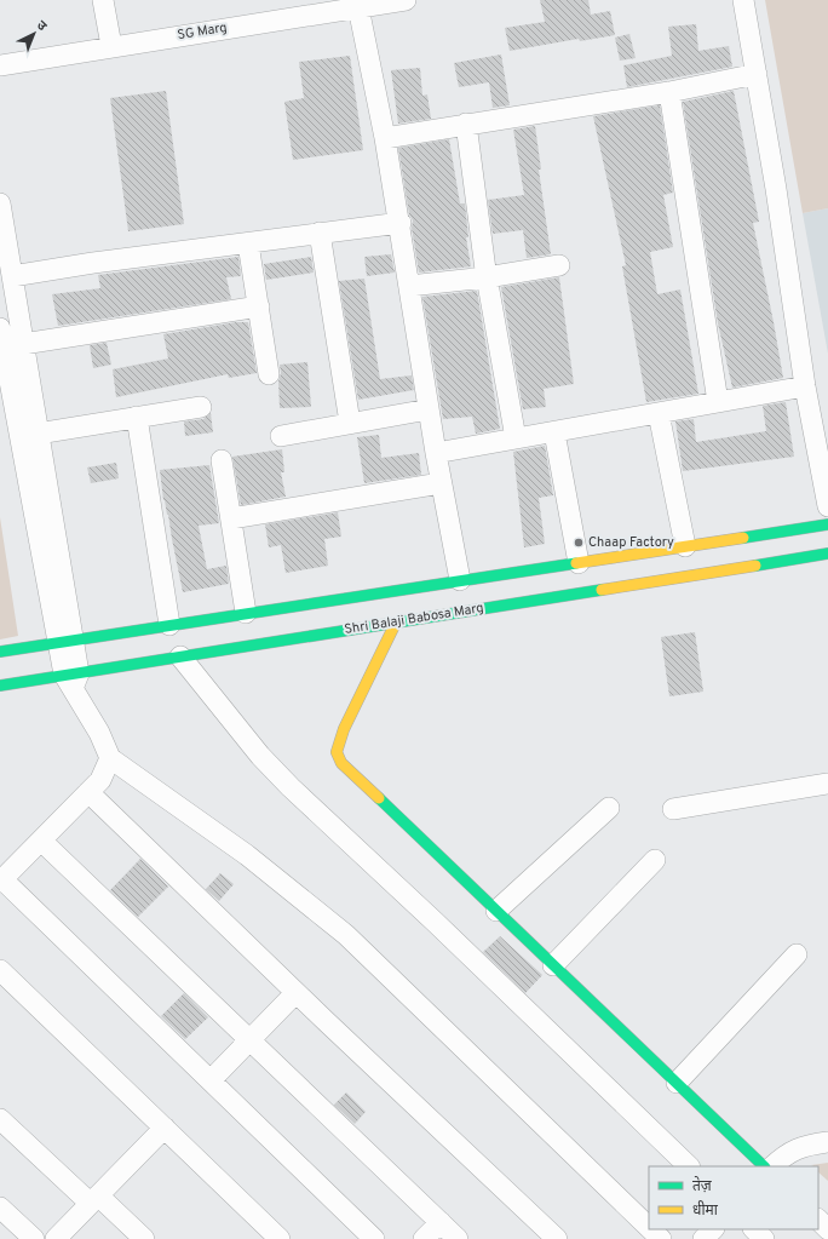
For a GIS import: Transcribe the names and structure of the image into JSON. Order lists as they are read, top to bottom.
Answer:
{
  "streets": {
    "street": ["SG Marg", "Shri Balaji Babosa Marg"]
  },
  "places": ["Chaap Factory"],
  "legend": ["तेज़", "धीमा"],
  "north": "top right"
}
